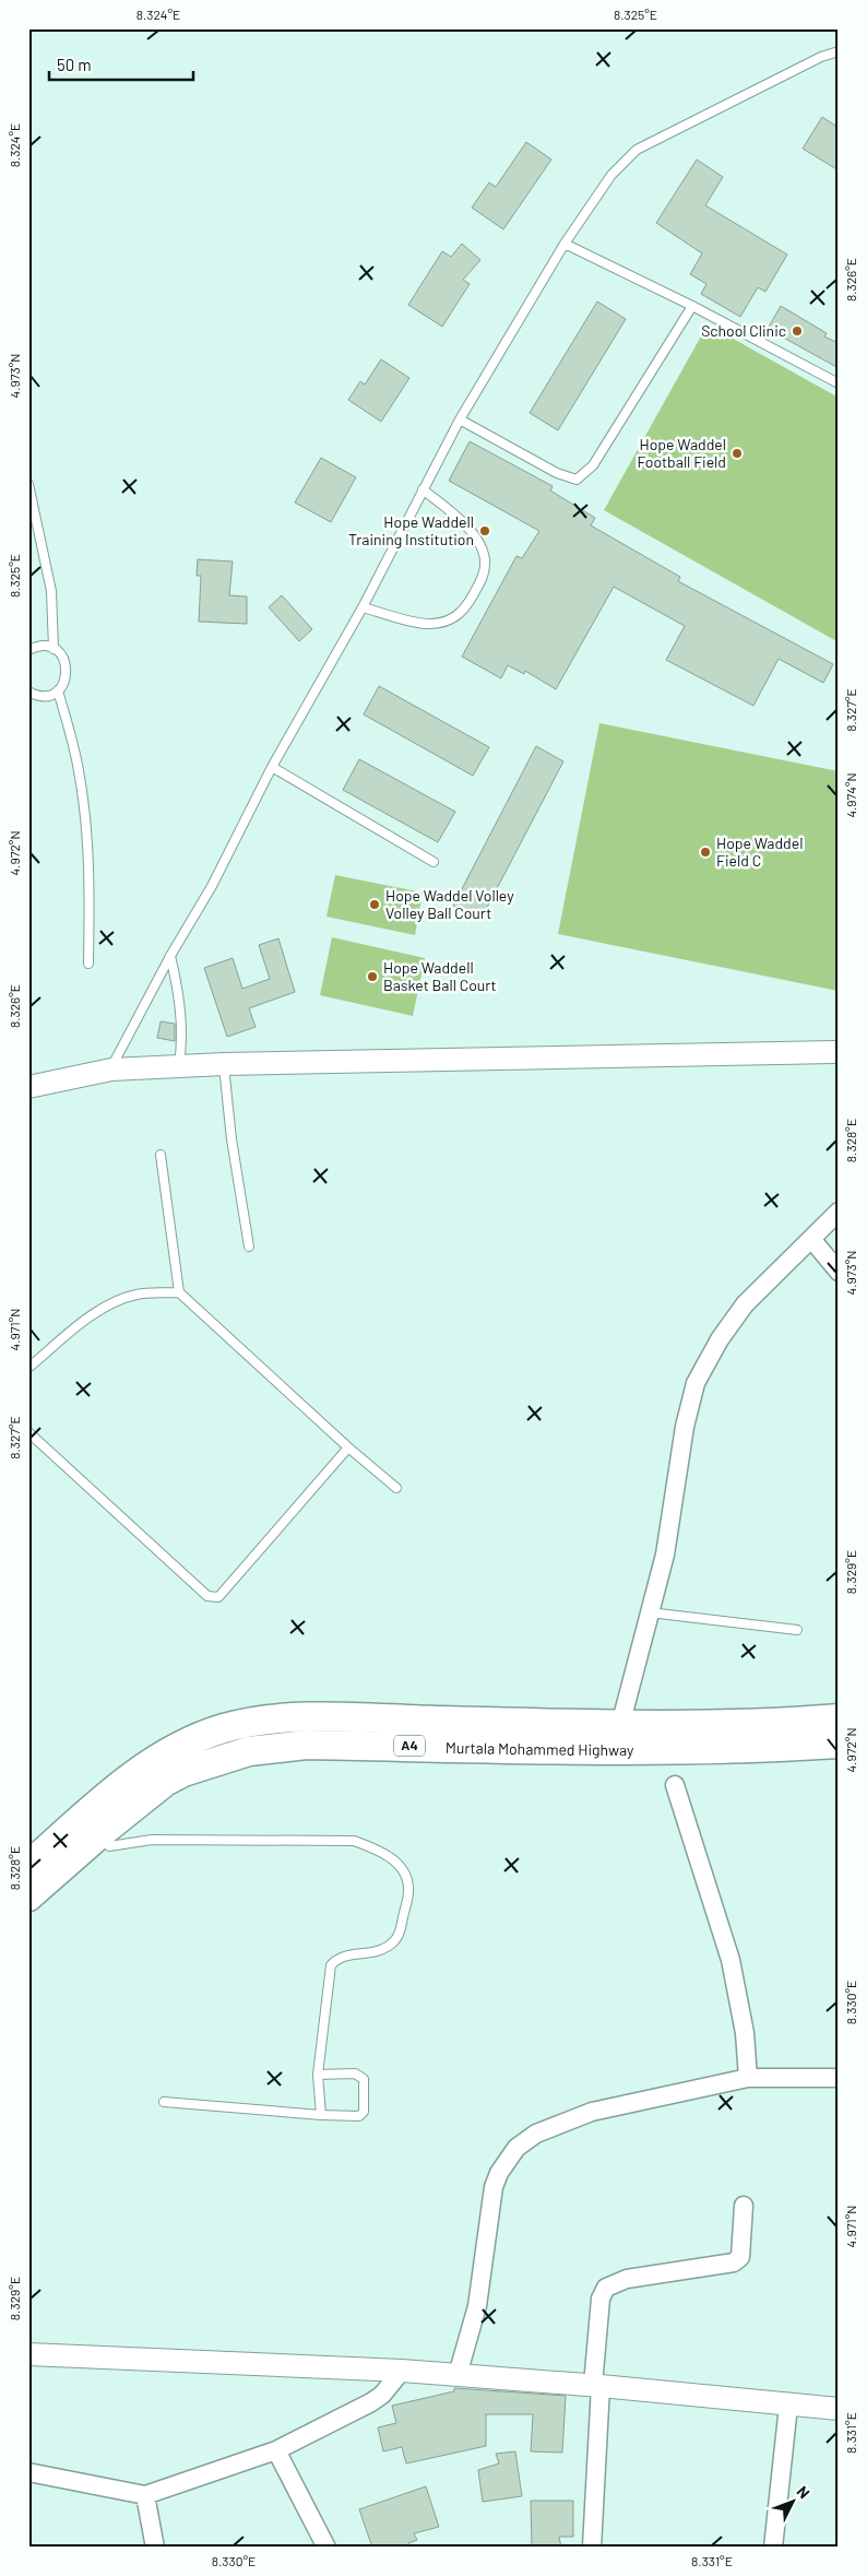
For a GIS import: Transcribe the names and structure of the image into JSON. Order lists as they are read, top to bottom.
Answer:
{
  "streets": {
    "highway": ["A4", "Murtala Mohammed Highway"]
  },
  "places": [
    "School Clinic",
    "Hope Waddel Football Field",
    "Hope Waddell Training Institution",
    "Hope Waddel Field C",
    "Hope Waddel Volley Volley Ball Court",
    "Hope Waddell Basket Ball Court"
  ],
  "scale_bar": "50 m",
  "north": "top right",
  "coordinates": [
    "8.324°E",
    "8.325°E",
    "8.326°E",
    "4.973°N",
    "8.327°E",
    "4.974°N",
    "4.972°N",
    "8.328°E",
    "4.971°N",
    "8.329°E",
    "8.330°E",
    "8.331°E"
  ]
}
